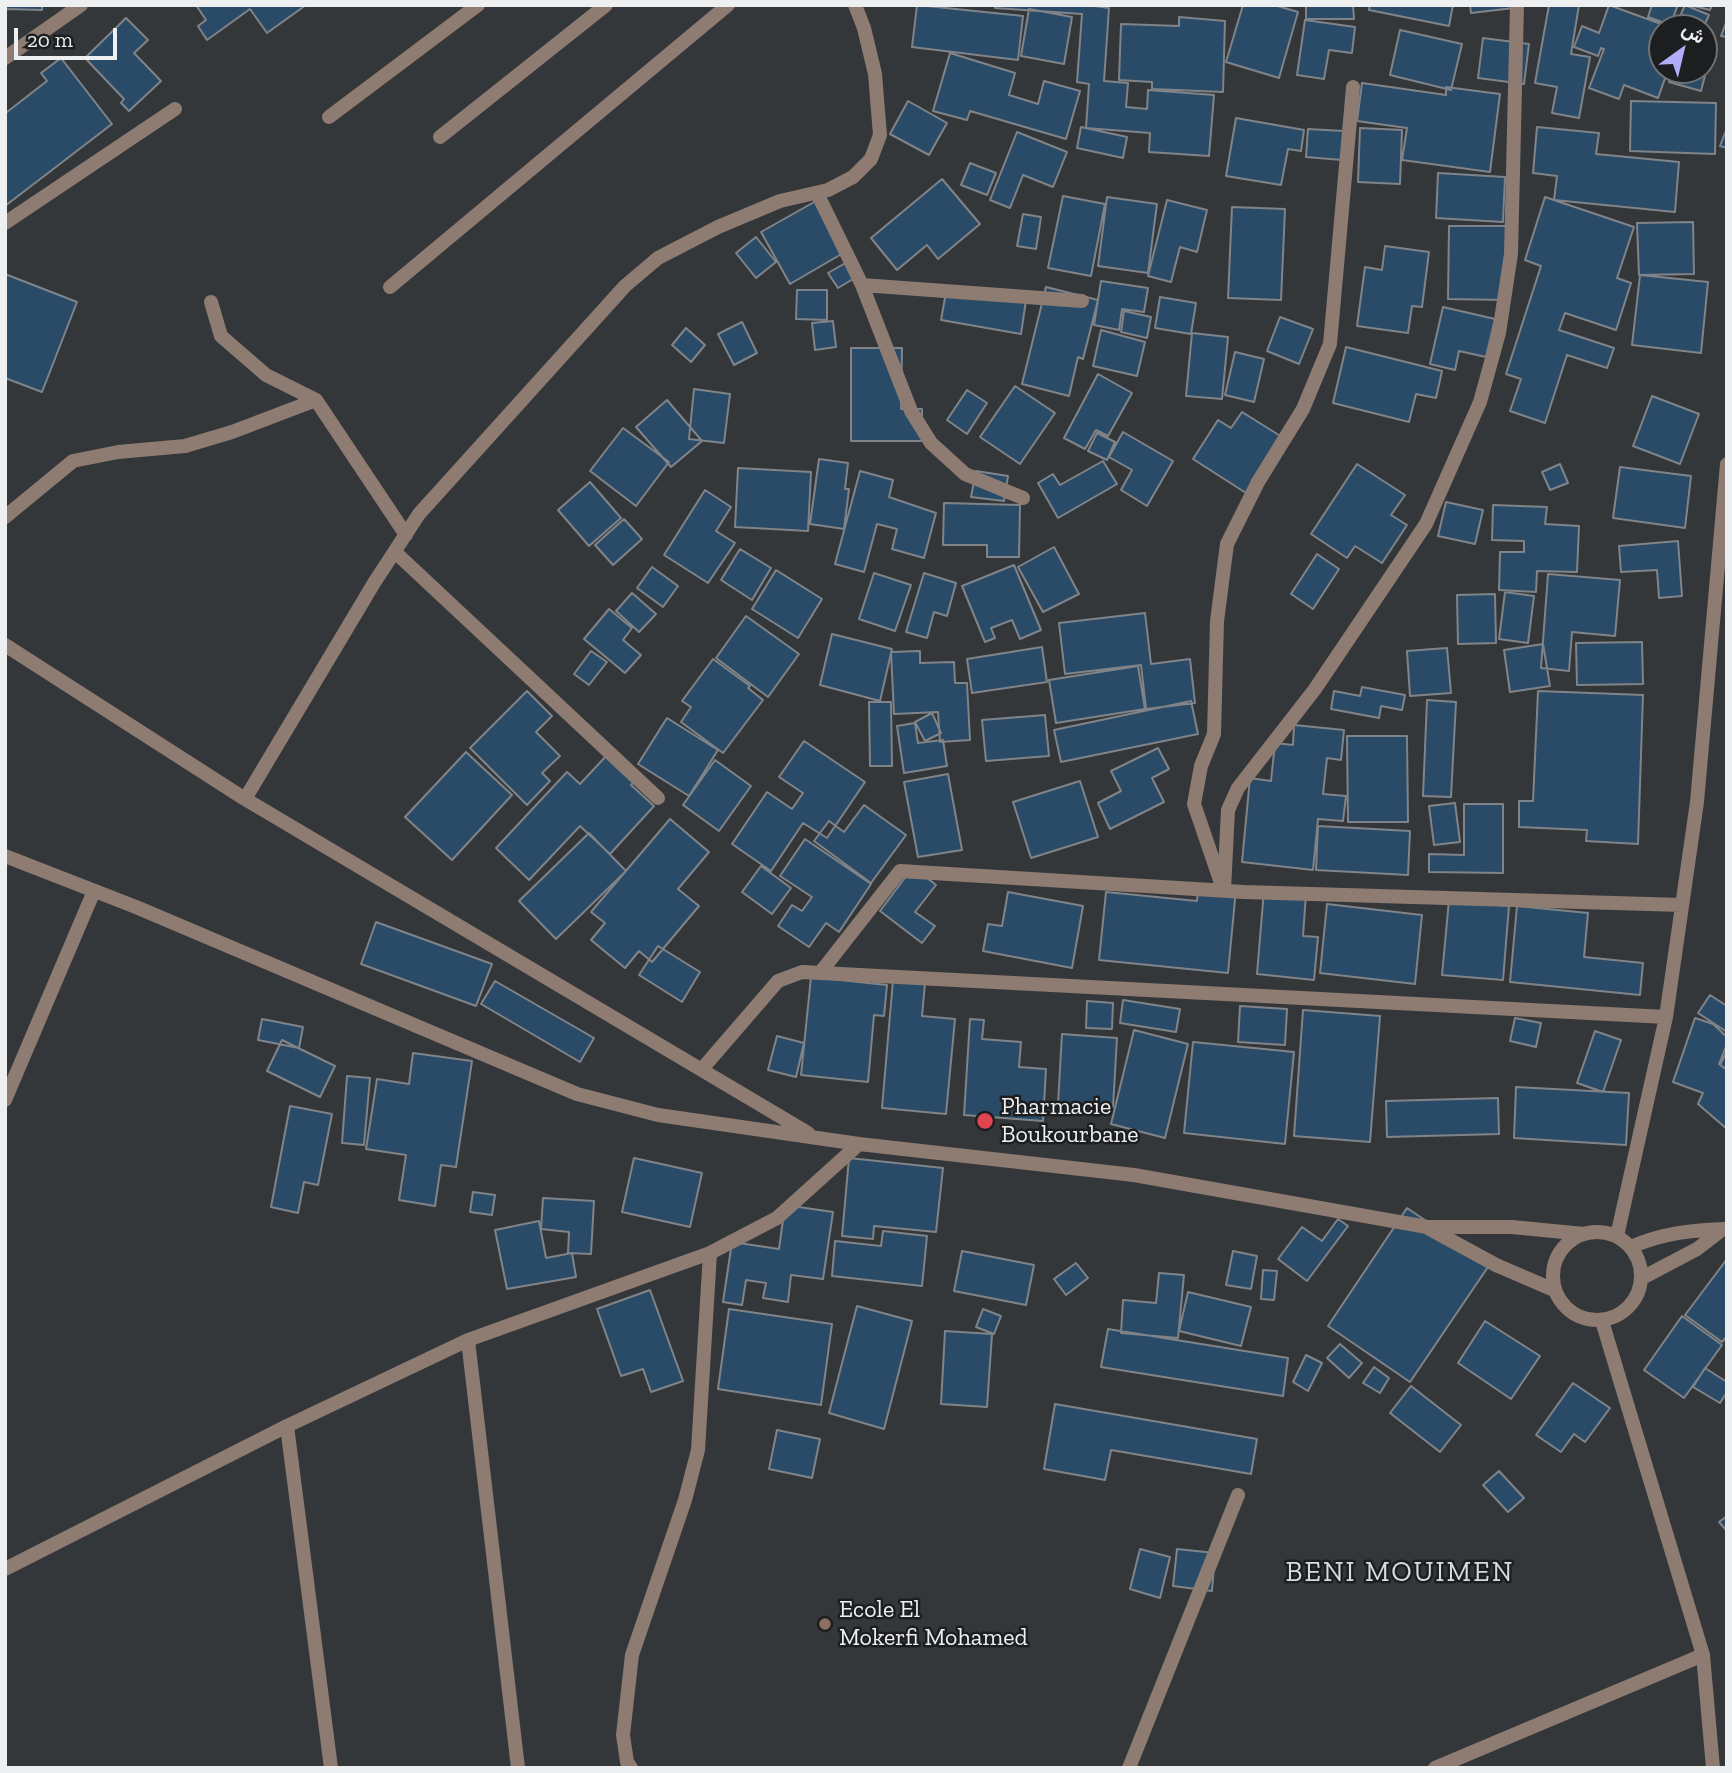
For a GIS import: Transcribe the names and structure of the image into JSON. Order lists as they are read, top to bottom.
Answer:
{
  "districts": ["BENI MOUIMEN"],
  "places": ["Pharmacie Boukourbane", "Ecole El Mokerfi Mohamed"],
  "scale_bar": "20 m",
  "north": "top right"
}
